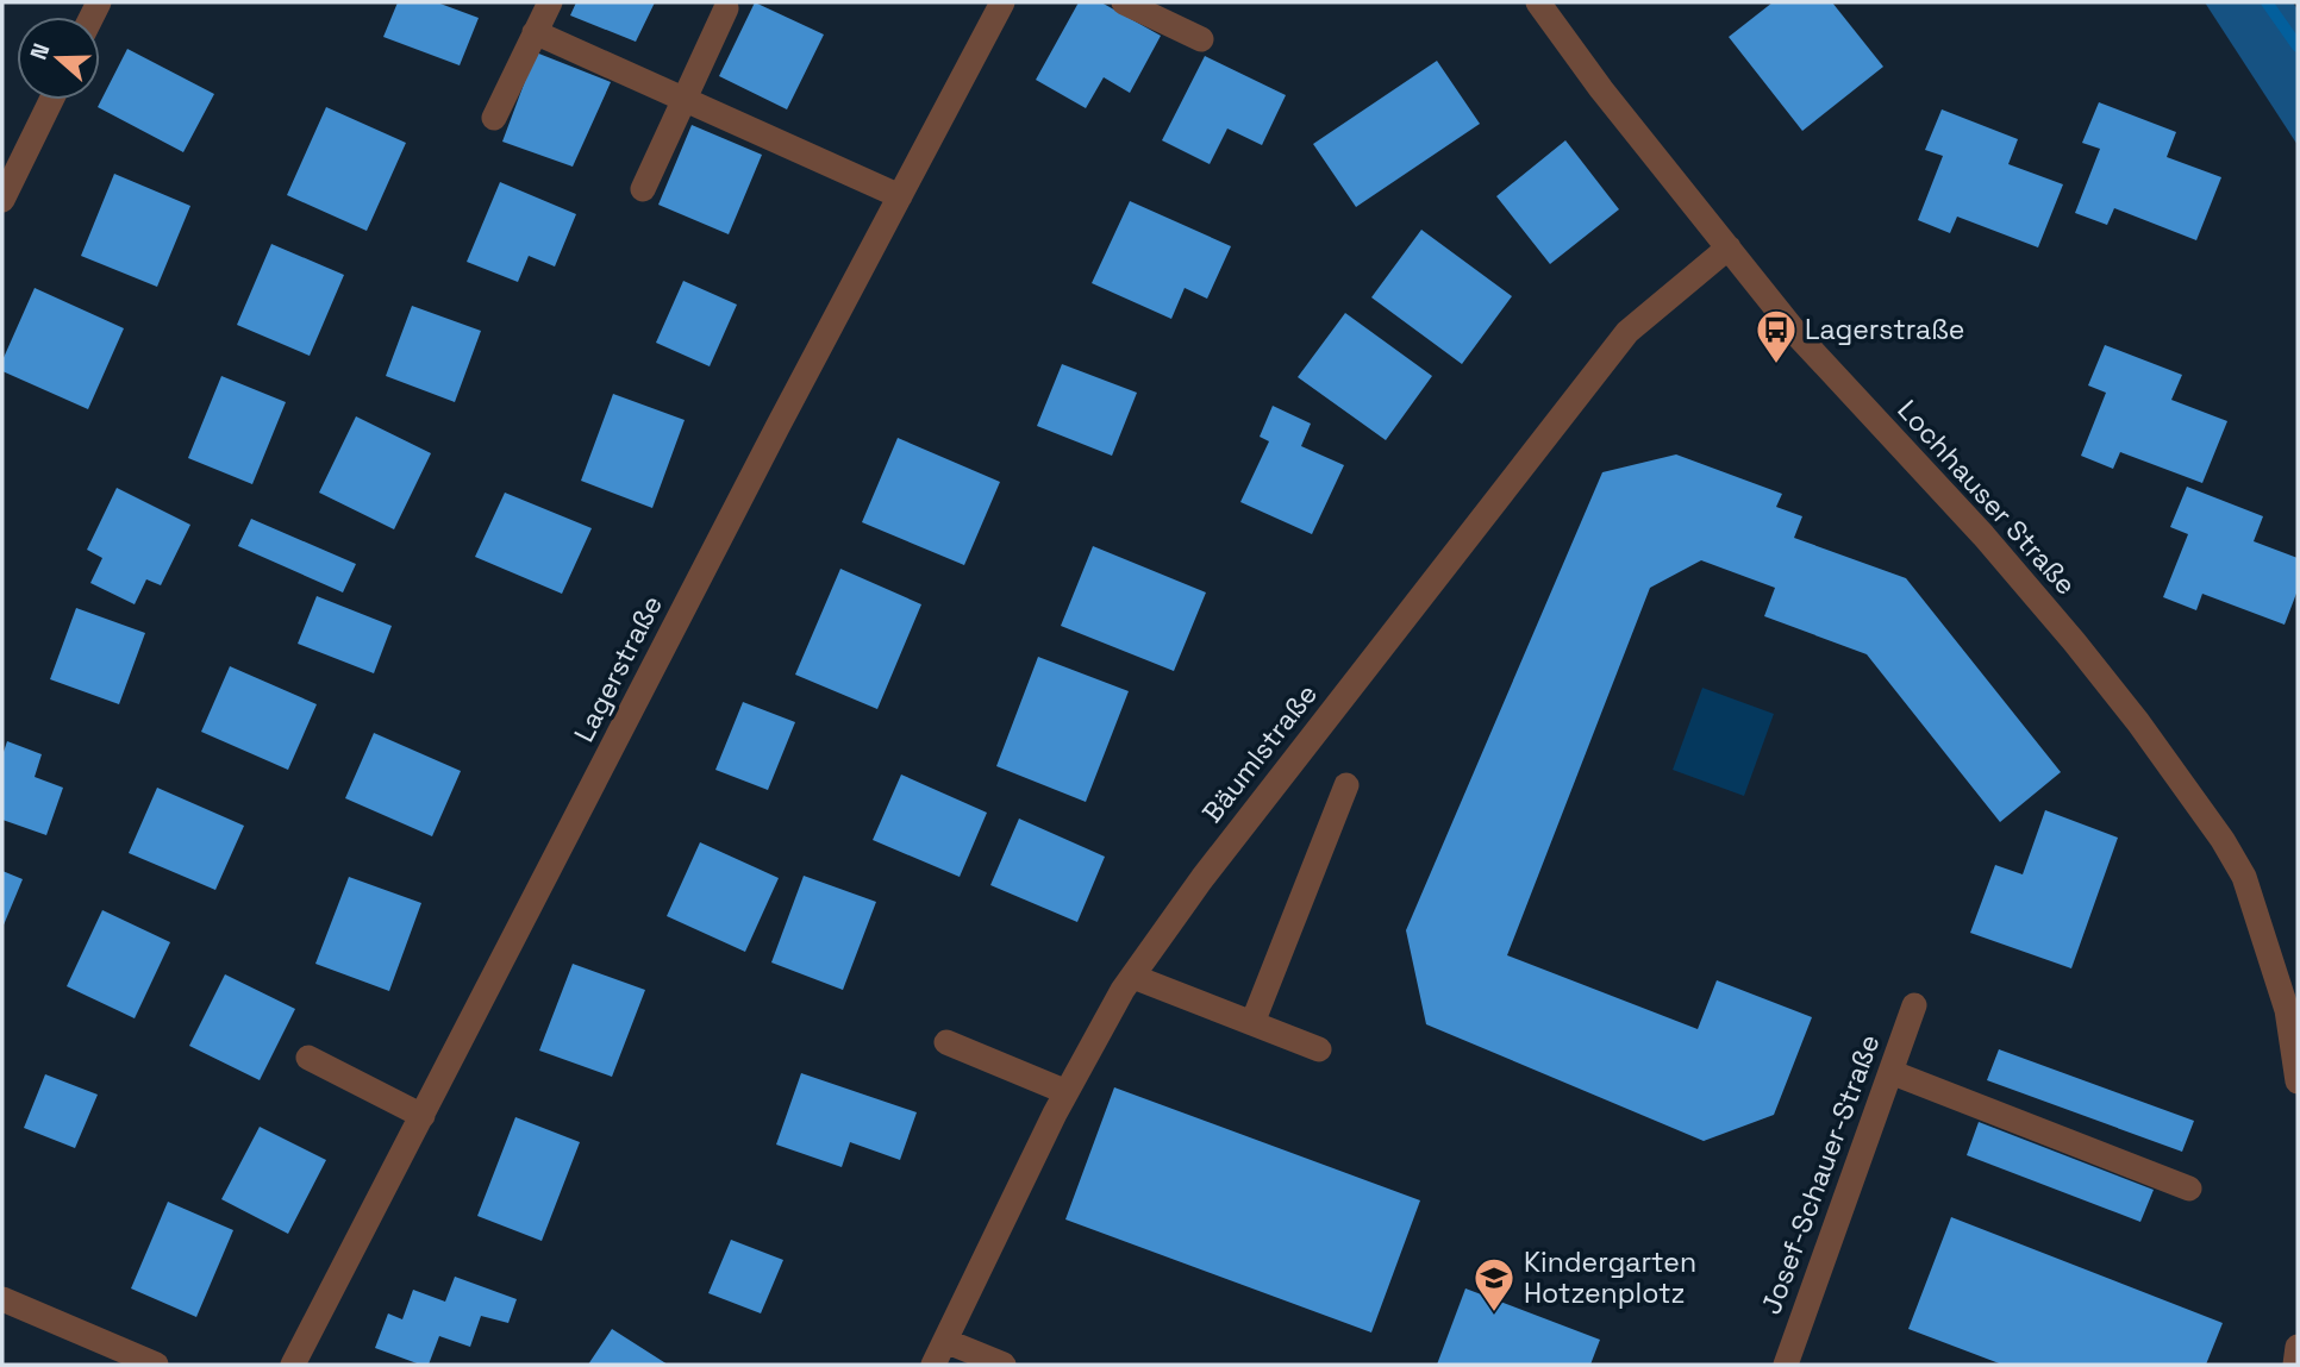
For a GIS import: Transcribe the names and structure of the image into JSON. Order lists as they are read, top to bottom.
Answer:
{
  "streets": {
    "street": [
      "Lochhauser Straße",
      "Lagerstraße",
      "Bäumlstraße",
      "Josef-Schauer-Straße"
    ]
  },
  "crossings": [
    ["Lochhauser Straße", "Bäumlstraße"]
  ],
  "places": {
    "bus stop": ["Lagerstraße"],
    "school or university": ["Kindergarten Hotzenplotz"]
  },
  "north": "left"
}
